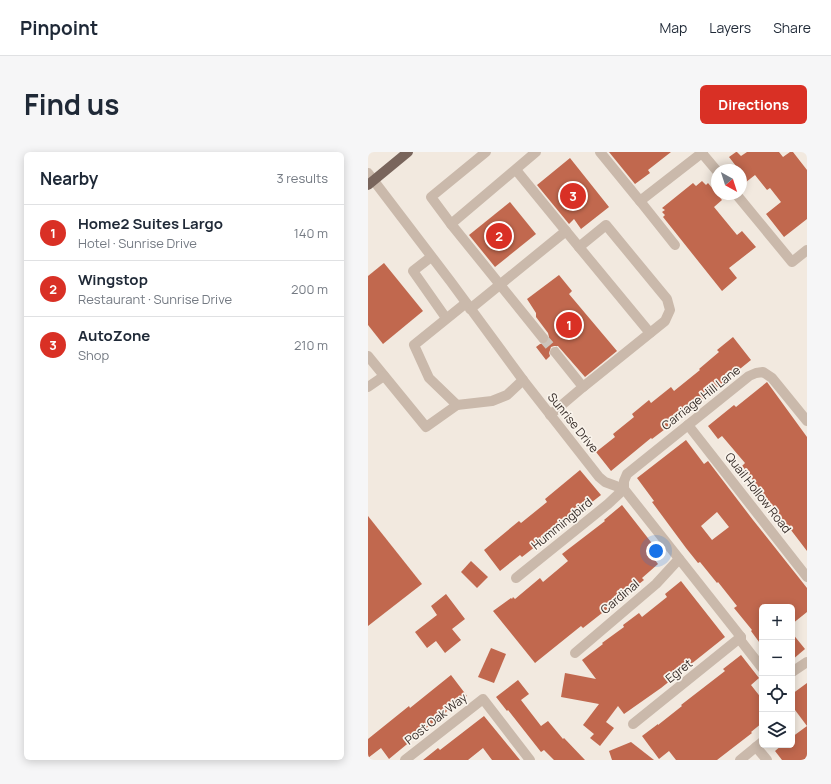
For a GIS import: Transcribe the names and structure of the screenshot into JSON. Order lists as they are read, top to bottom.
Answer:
{
  "streets": {
    "street": [
      "Carriage Hill Lane",
      "Sunrise Drive",
      "Quail Hollow Road",
      "Hummingbird",
      "Cardinal",
      "Egret",
      "Post Oak Way"
    ]
  },
  "crossings": [
    ["Carriage Hill Lane", "Sunrise Drive"],
    ["Carriage Hill Lane", "Quail Hollow Road"],
    ["Carriage Hill Lane", "Hummingbird"],
    ["Sunrise Drive", "Hummingbird"]
  ],
  "north": "bottom right",
  "page": {
    "header": "Pinpoint",
    "nav": ["Map", "Layers", "Share"],
    "title": "Find us",
    "buttons": "Directions",
    "heading": ["Nearby", "3 results"],
    "pins": ["3", "2", "1"],
    "list": [
      {
        "mark": "1",
        "name": "Home2 Suites Largo",
        "note": "Hotel · Sunrise Drive",
        "value": "140 m"
      },
      {
        "mark": "2",
        "name": "Wingstop",
        "note": "Restaurant · Sunrise Drive",
        "value": "200 m"
      },
      {
        "mark": "3",
        "name": "AutoZone",
        "note": "Shop",
        "value": "210 m"
      }
    ],
    "map_buttons": ["+", "−"]
  }
}
